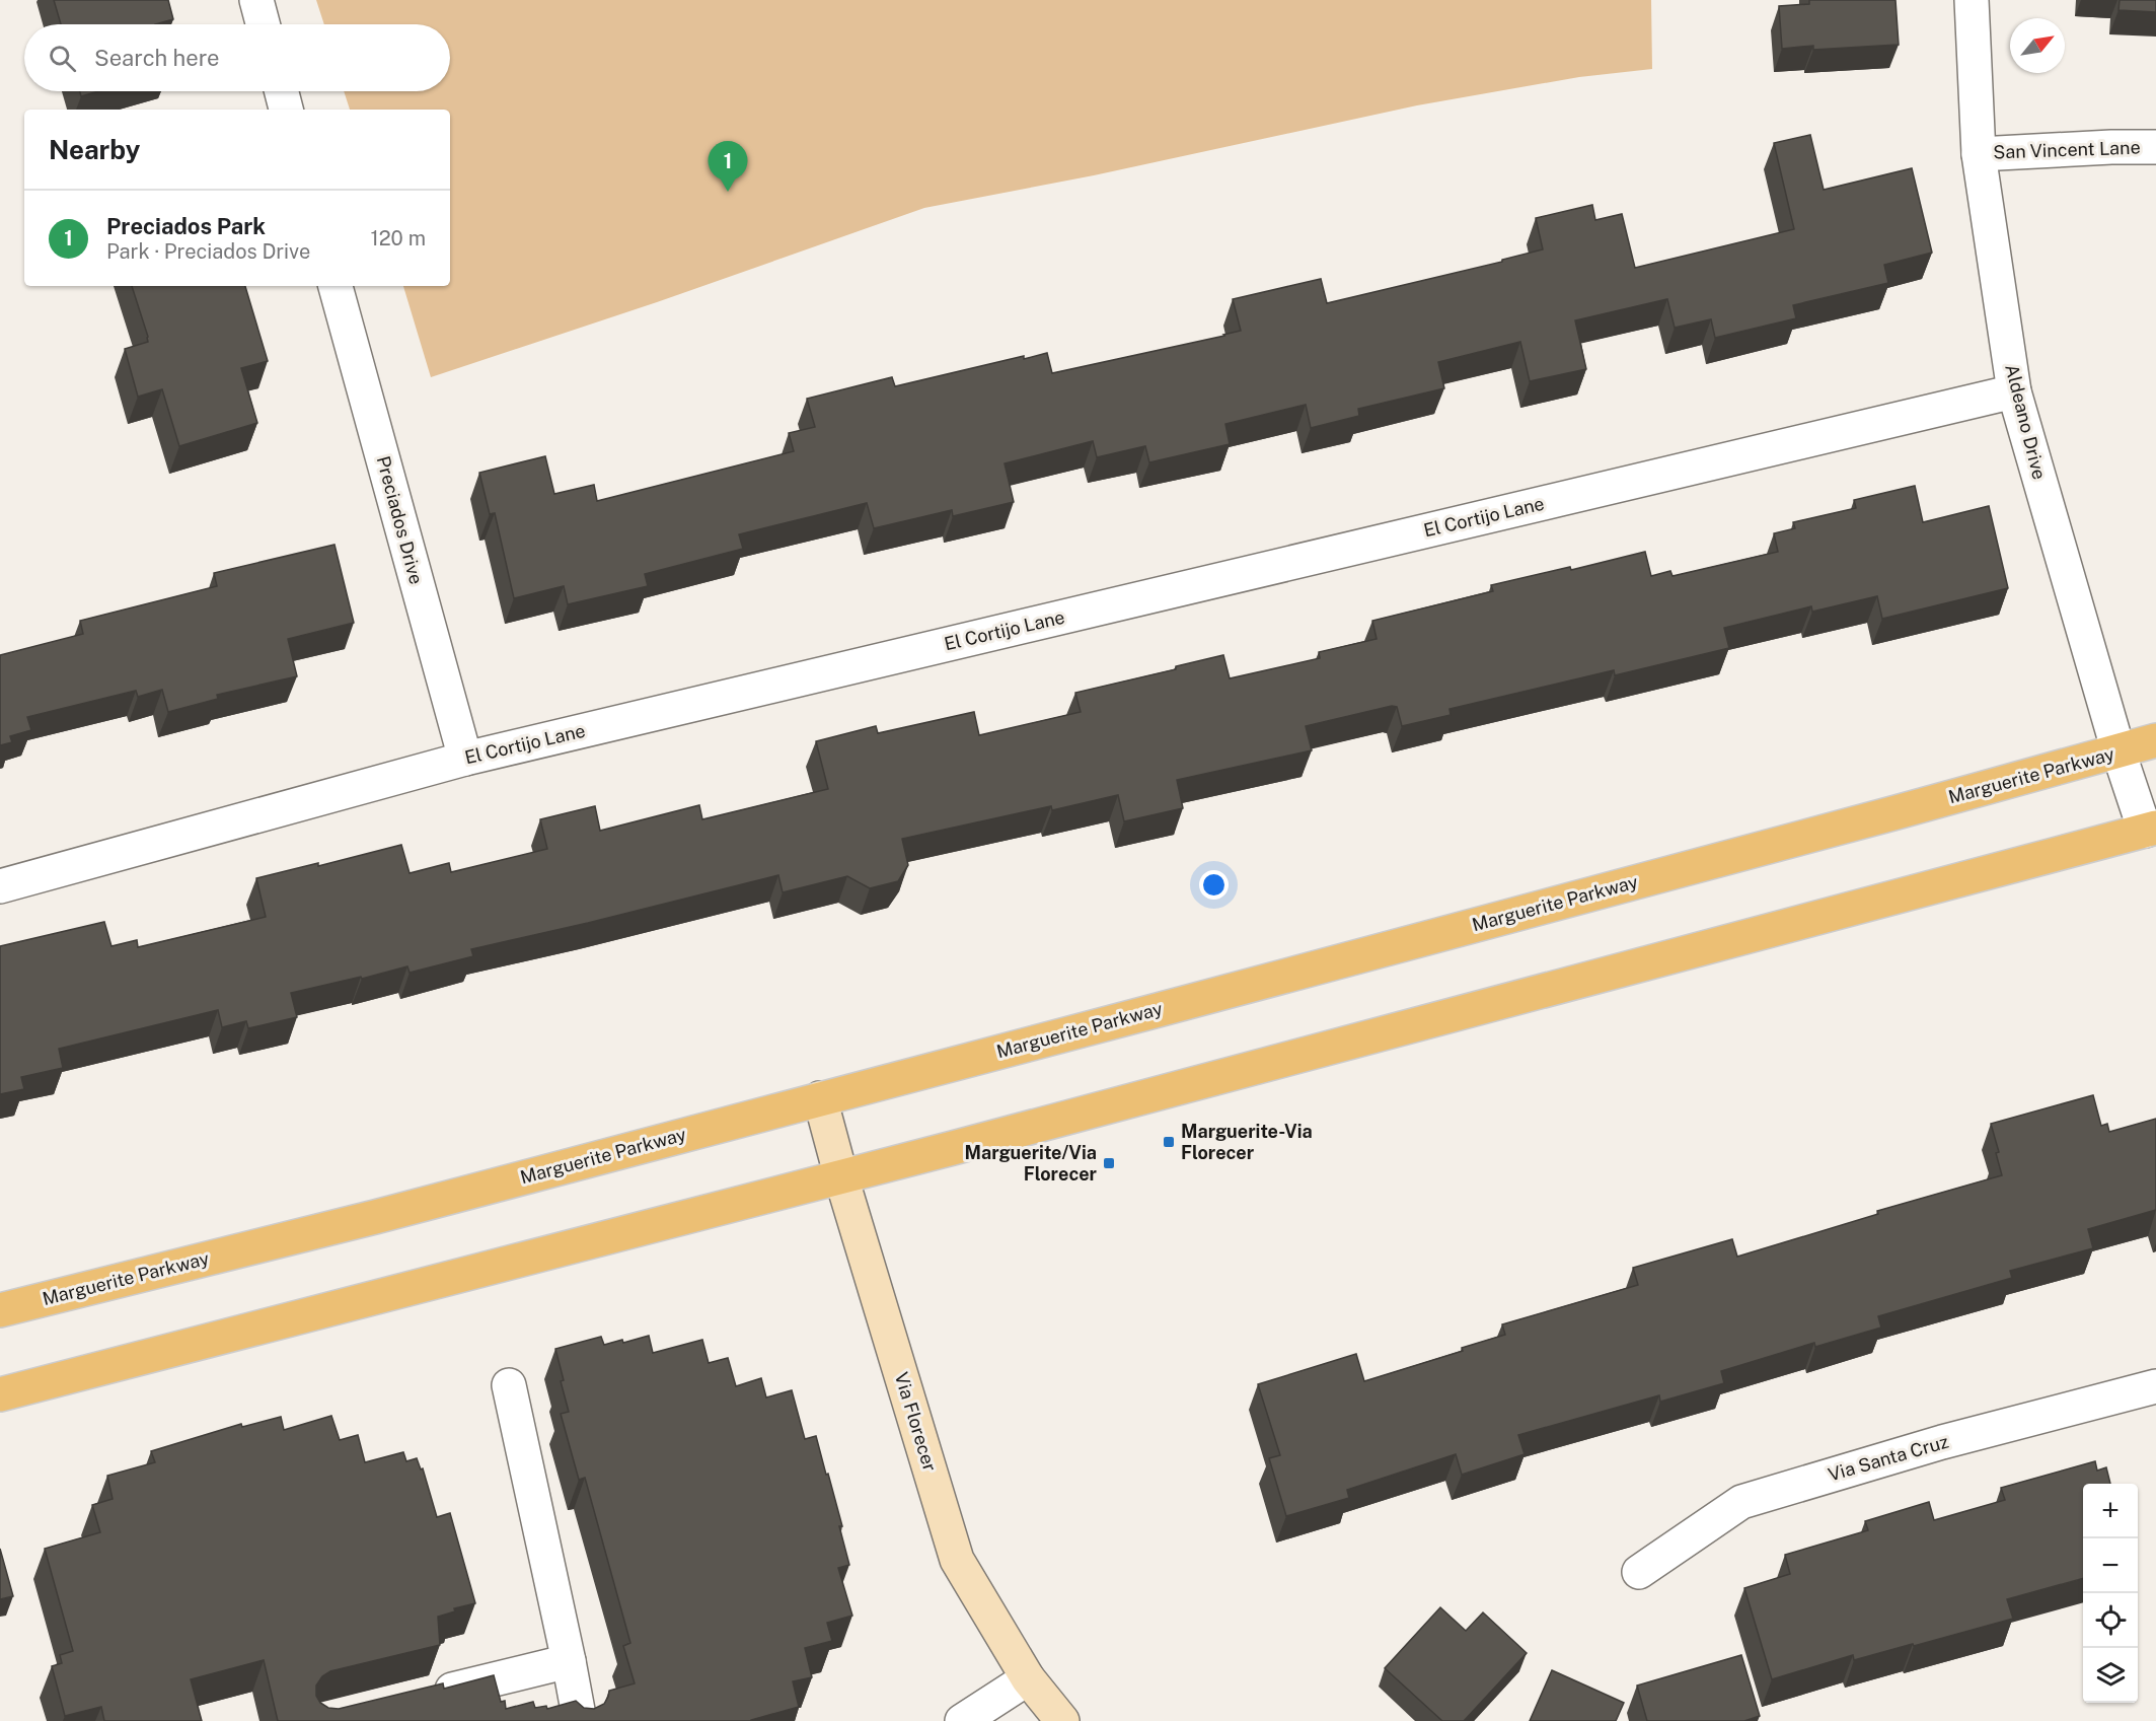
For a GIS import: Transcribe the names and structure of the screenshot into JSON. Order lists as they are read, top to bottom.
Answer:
{
  "streets": {
    "main road": ["Marguerite Parkway"],
    "street": [
      "San Vincent Lane",
      "Aldeano Drive",
      "El Cortijo Lane",
      "Preciados Drive",
      "Via Florecer",
      "Via Santa Cruz"
    ]
  },
  "crossings": [
    ["San Vincent Lane", "Aldeano Drive"],
    ["Aldeano Drive", "El Cortijo Lane"],
    ["Aldeano Drive", "Marguerite Parkway"],
    ["El Cortijo Lane", "Preciados Drive"],
    ["Marguerite Parkway", "Via Florecer"]
  ],
  "places": {
    "transit": ["Marguerite-Via Florecer", "Marguerite/Via Florecer"]
  },
  "north": "top right",
  "page": {
    "search": "Search here",
    "heading": "Nearby",
    "pins": "1",
    "list": [
      {
        "mark": "1",
        "name": "Preciados Park",
        "note": "Park · Preciados Drive",
        "value": "120 m"
      }
    ],
    "map_buttons": ["+", "−"]
  }
}
